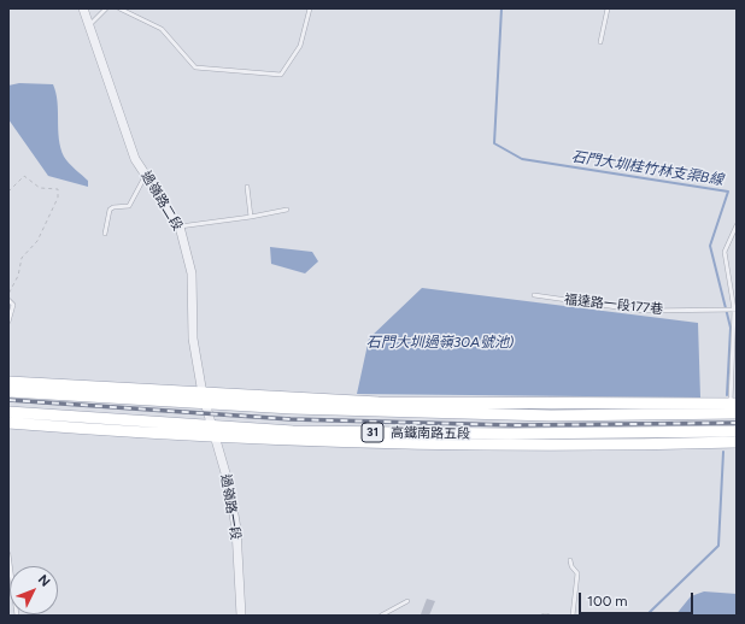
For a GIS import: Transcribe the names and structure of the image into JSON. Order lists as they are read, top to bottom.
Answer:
{
  "streets": {
    "main road": ["31", "高鐵南路五段"],
    "street": ["過嶺路二段", "過嶺路一段"],
    "lane": ["福達路一段177巷"]
  },
  "crossings": [
    ["過嶺路二段", "高鐵南路五段"],
    ["過嶺路二段", "過嶺路一段"],
    ["高鐵南路五段", "過嶺路一段"]
  ],
  "water": ["石門大圳桂竹林支渠B線", "石門大圳過嶺30A號池)"],
  "scale_bar": "100 m",
  "north": "top right"
}
